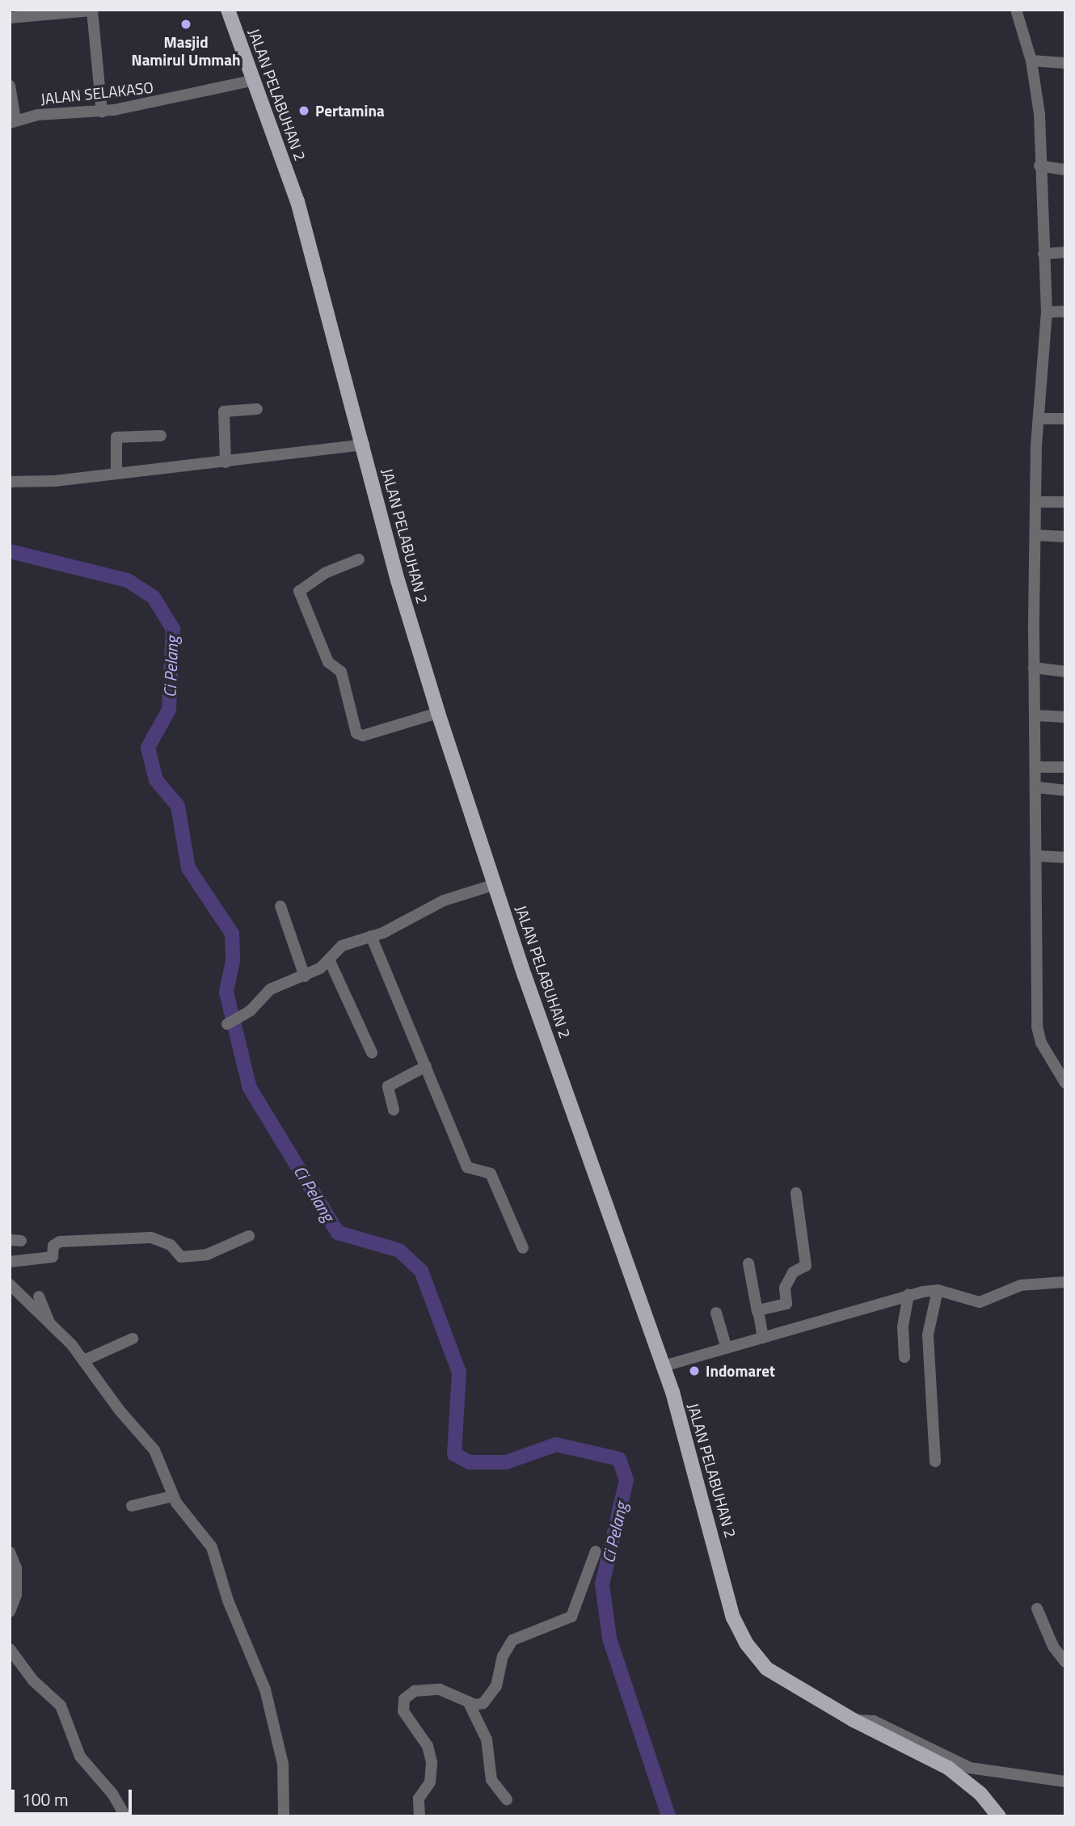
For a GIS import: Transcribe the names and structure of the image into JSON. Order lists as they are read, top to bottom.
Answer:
{
  "streets": {
    "main road": ["JALAN PELABUHAN 2"],
    "street": ["JALAN SELAKASO"]
  },
  "crossings": [
    ["JALAN SELAKASO", "JALAN PELABUHAN 2"]
  ],
  "water": ["Ci Pelang"],
  "places": ["Masjid Namirul Ummah", "Pertamina", "Indomaret"],
  "scale_bar": "100 m"
}
